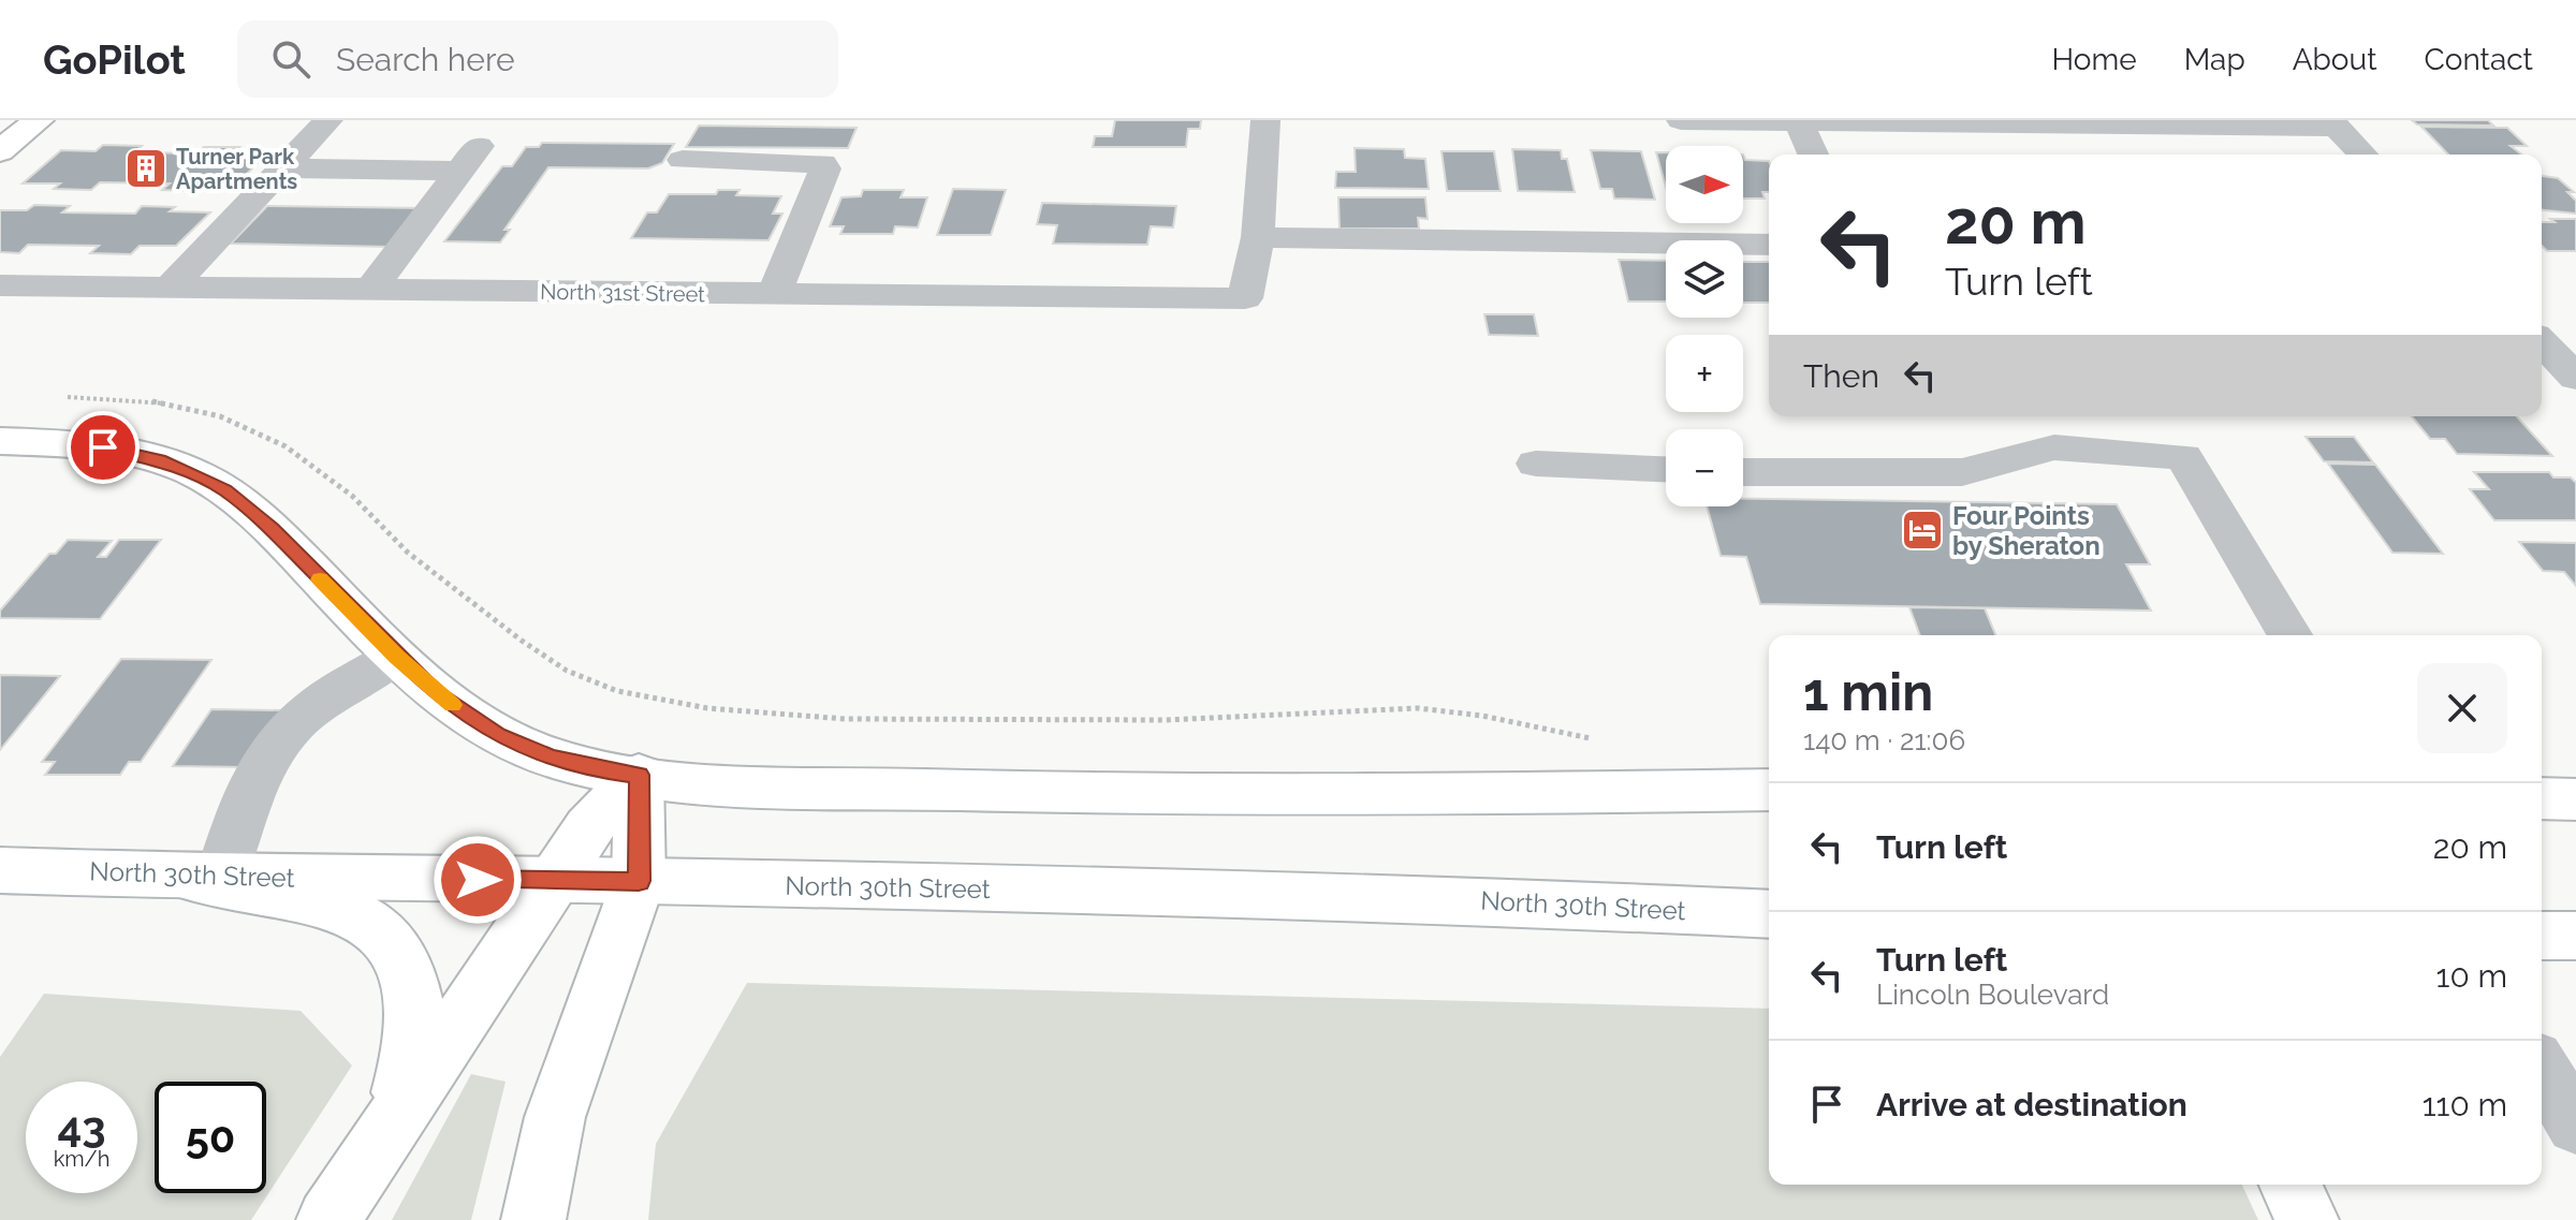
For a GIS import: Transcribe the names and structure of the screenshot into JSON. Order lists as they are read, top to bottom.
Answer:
{
  "streets": {
    "main road": ["North 30th Street"],
    "street": ["North 31st Street"]
  },
  "places": {
    "building": ["Turner Park Apartments"],
    "hotel": ["Four Points by Sheraton"]
  },
  "north": "right",
  "page": {
    "header": "GoPilot",
    "search": "Search here",
    "nav": [
      "Home",
      "Map",
      "About",
      "Contact"
    ],
    "map_buttons": ["+", "−"],
    "turn": ["20 m", "Turn left"],
    "then": "Then",
    "heading": ["1 min", "140 m · 21:06"],
    "list": [
      {
        "name": "Turn left",
        "value": "20 m"
      },
      {
        "name": "Turn left",
        "note": "Lincoln Boulevard",
        "value": "10 m"
      },
      {
        "name": "Arrive at destination",
        "value": "110 m"
      }
    ],
    "speed": "43 km/h",
    "limit": "50"
  }
}
